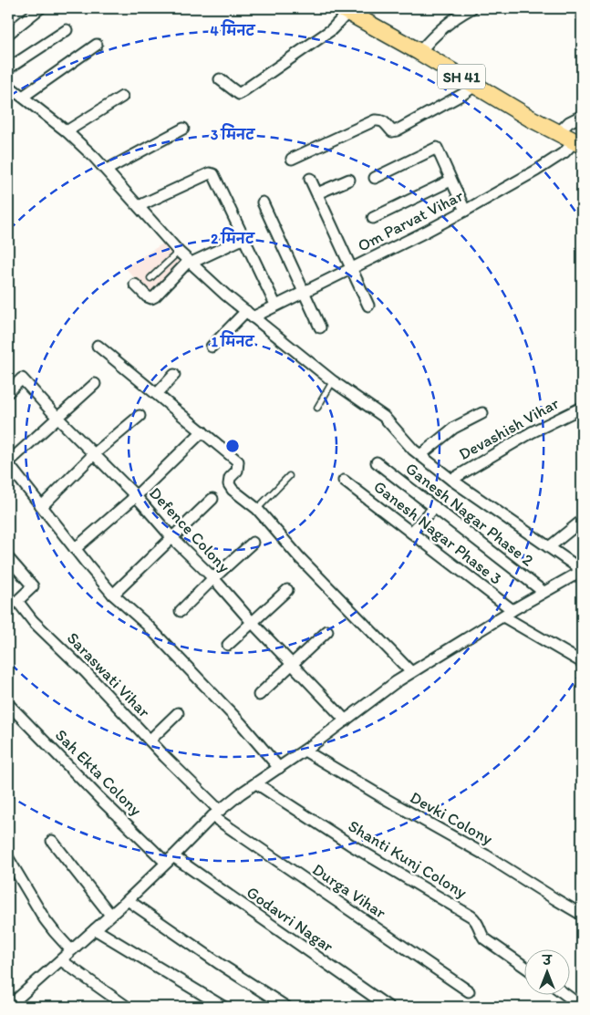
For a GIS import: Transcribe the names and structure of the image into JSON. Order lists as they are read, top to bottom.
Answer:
{
  "streets": {
    "main road": ["SH 41"],
    "street": [
      "Om Parvat Vihar",
      "Devashish Vihar",
      "Ganesh Nagar Phase 2",
      "Defence Colony",
      "Ganesh Nagar Phase 3",
      "Saraswati Vihar",
      "Sah Ekta Colony",
      "Devki Colony",
      "Shanti Kunj Colony",
      "Durga Vihar",
      "Godavri Nagar"
    ]
  },
  "crossings": [
    ["SH 41", "Om Parvat Vihar"],
    ["Saraswati Vihar", "Durga Vihar"],
    ["Sah Ekta Colony", "Godavri Nagar"]
  ],
  "north": "top",
  "rings": [
    "4 मिनट",
    "3 मिनट",
    "2 मिनट",
    "1 मिनट"
  ]
}
